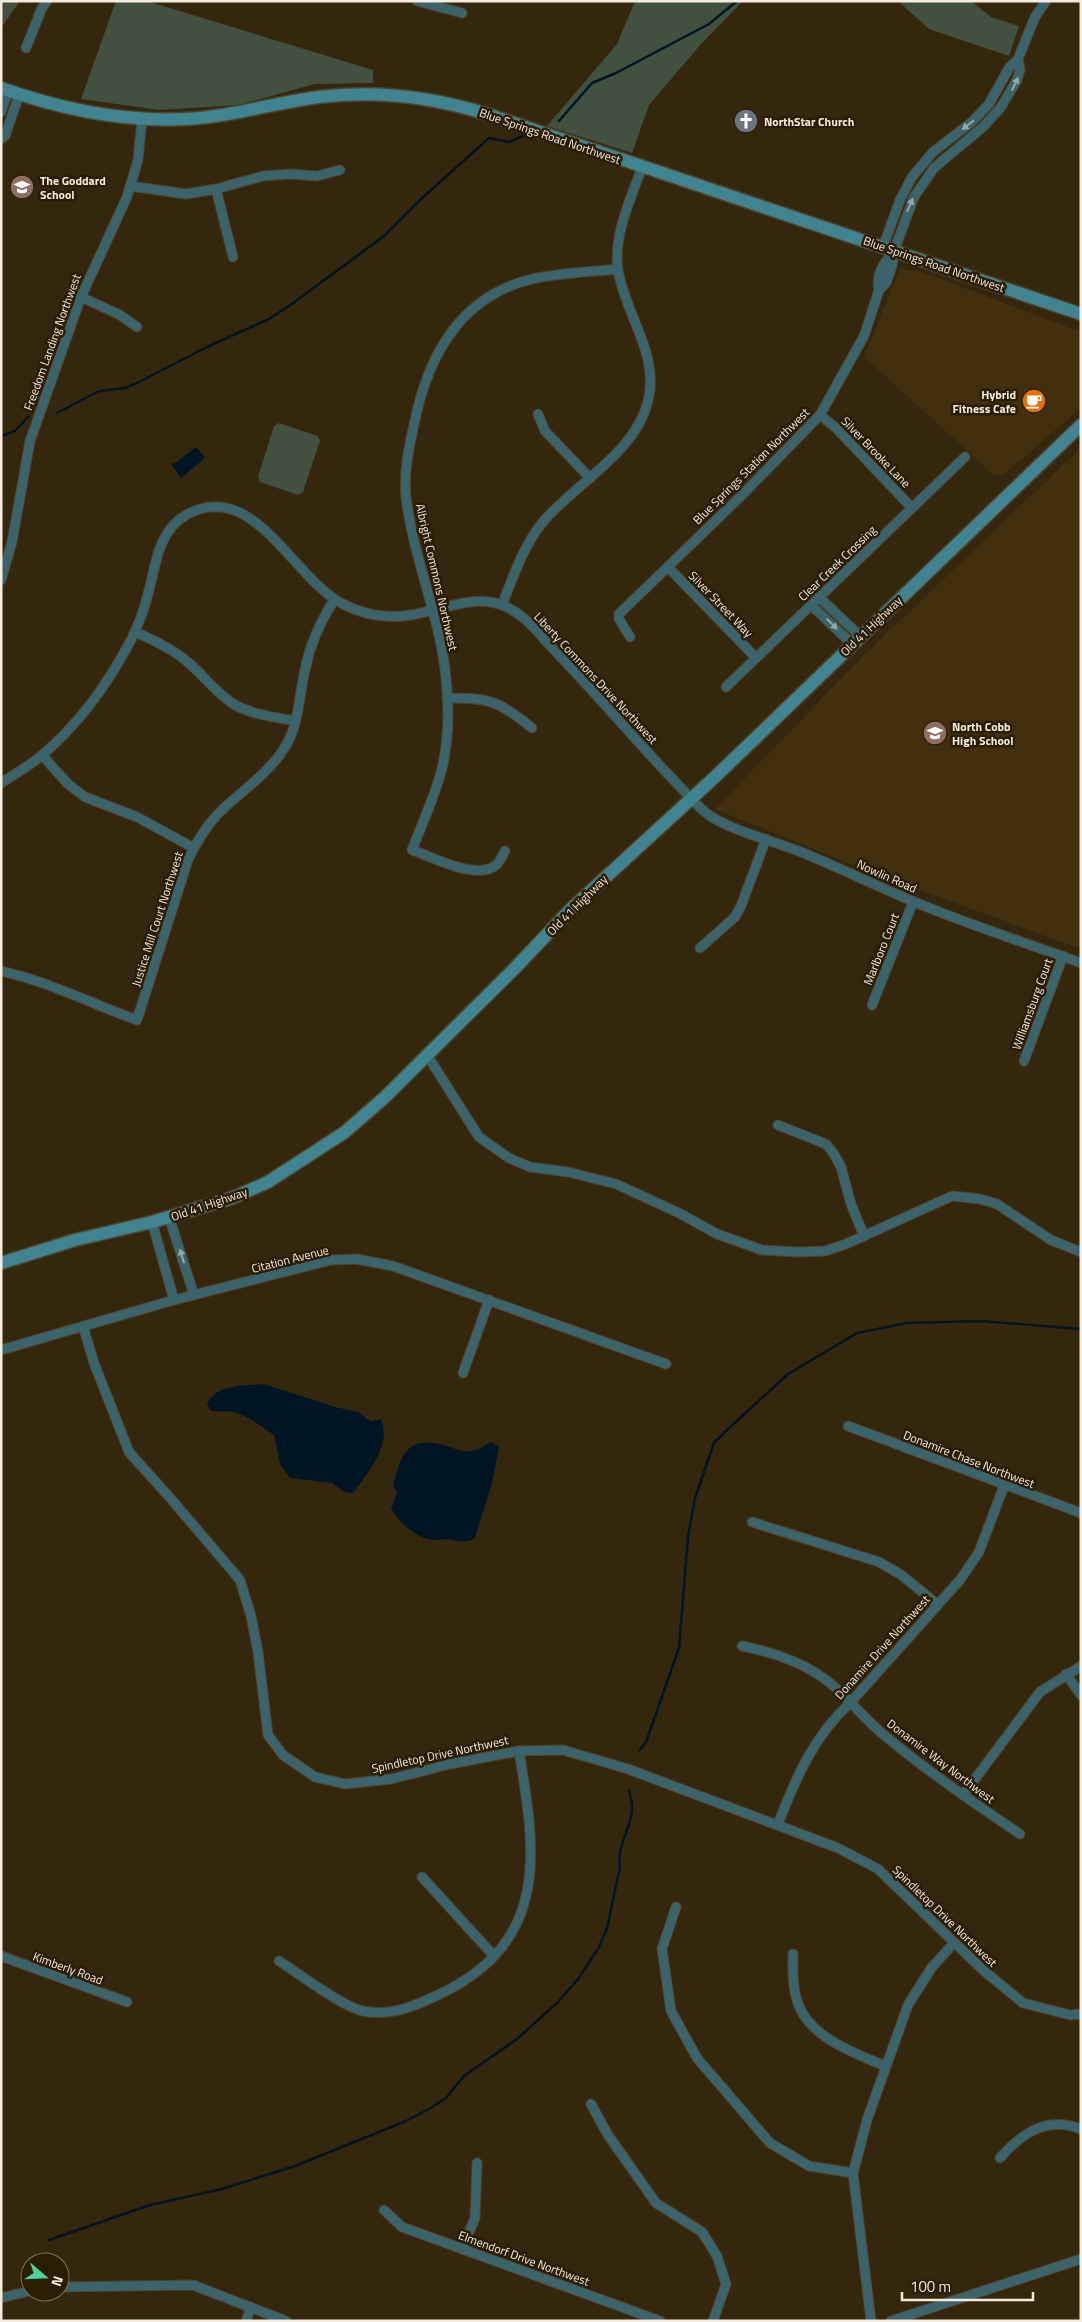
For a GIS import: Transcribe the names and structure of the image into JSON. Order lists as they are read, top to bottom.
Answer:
{
  "streets": {
    "main road": ["Blue Springs Road Northwest", "Old 41 Highway"],
    "street": [
      "Freedom Landing Northwest",
      "Silver Brooke Lane",
      "Blue Springs Station Northwest",
      "Clear Creek Crossing",
      "Albright Commons Northwest",
      "Silver Street Way",
      "Liberty Commons Drive Northwest",
      "Nowlin Road",
      "Justice Mill Court Northwest",
      "Marlboro Court",
      "Williamsburg Court",
      "Citation Avenue",
      "Donamire Chase Northwest",
      "Donamire Drive Northwest",
      "Spindletop Drive Northwest",
      "Donamire Way Northwest",
      "Kimberly Road",
      "Elmendorf Drive Northwest"
    ]
  },
  "crossings": [
    ["Blue Springs Road Northwest", "Freedom Landing Northwest"],
    ["Blue Springs Road Northwest", "Blue Springs Station Northwest"],
    ["Silver Brooke Lane", "Blue Springs Station Northwest"],
    ["Silver Brooke Lane", "Clear Creek Crossing"],
    ["Blue Springs Station Northwest", "Silver Street Way"],
    ["Clear Creek Crossing", "Silver Street Way"],
    ["Albright Commons Northwest", "Liberty Commons Drive Northwest"],
    ["Old 41 Highway", "Liberty Commons Drive Northwest"],
    ["Old 41 Highway", "Nowlin Road"],
    ["Liberty Commons Drive Northwest", "Nowlin Road"],
    ["Liberty Commons Drive Northwest", "Justice Mill Court Northwest"],
    ["Nowlin Road", "Marlboro Court"],
    ["Nowlin Road", "Williamsburg Court"],
    ["Citation Avenue", "Spindletop Drive Northwest"],
    ["Donamire Chase Northwest", "Donamire Drive Northwest"],
    ["Donamire Drive Northwest", "Spindletop Drive Northwest"],
    ["Donamire Drive Northwest", "Donamire Way Northwest"]
  ],
  "places": {
    "church": ["NorthStar Church"],
    "school or university": ["The Goddard School", "North Cobb High School"],
    "cafe": ["Hybrid Fitness Cafe"]
  },
  "scale_bar": "100 m",
  "north": "right"
}
